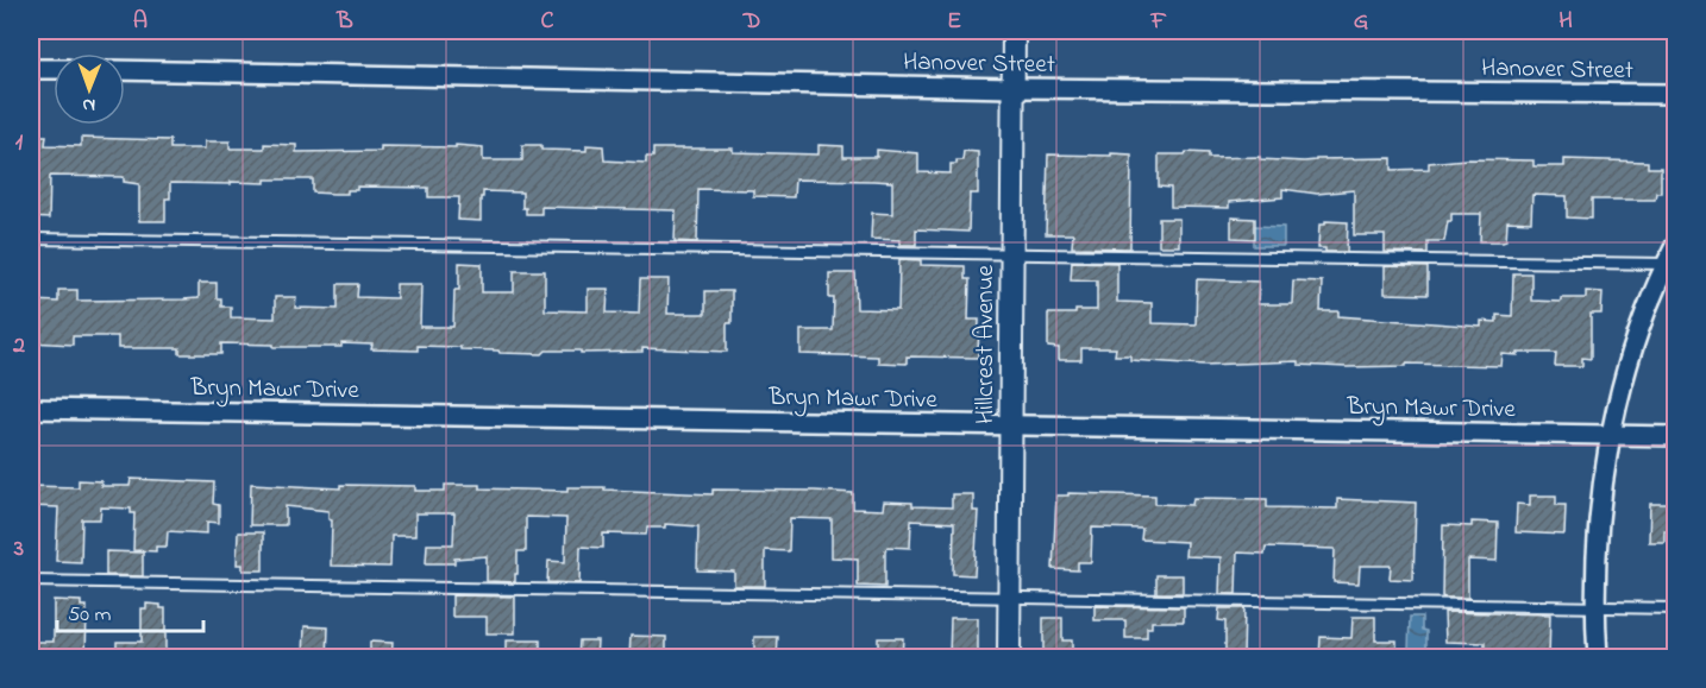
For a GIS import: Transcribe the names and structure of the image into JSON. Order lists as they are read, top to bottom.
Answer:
{
  "streets": {
    "street": ["Hanover Street", "Hillcrest Avenue", "Bryn Mawr Drive"]
  },
  "crossings": [
    ["Hanover Street", "Hillcrest Avenue"],
    ["Hillcrest Avenue", "Bryn Mawr Drive"]
  ],
  "scale_bar": "50 m",
  "north": "bottom",
  "grid": {
    "columns": [
      "A",
      "B",
      "C",
      "D",
      "E",
      "F",
      "G",
      "H"
    ],
    "rows": ["1", "2", "3"]
  }
}
